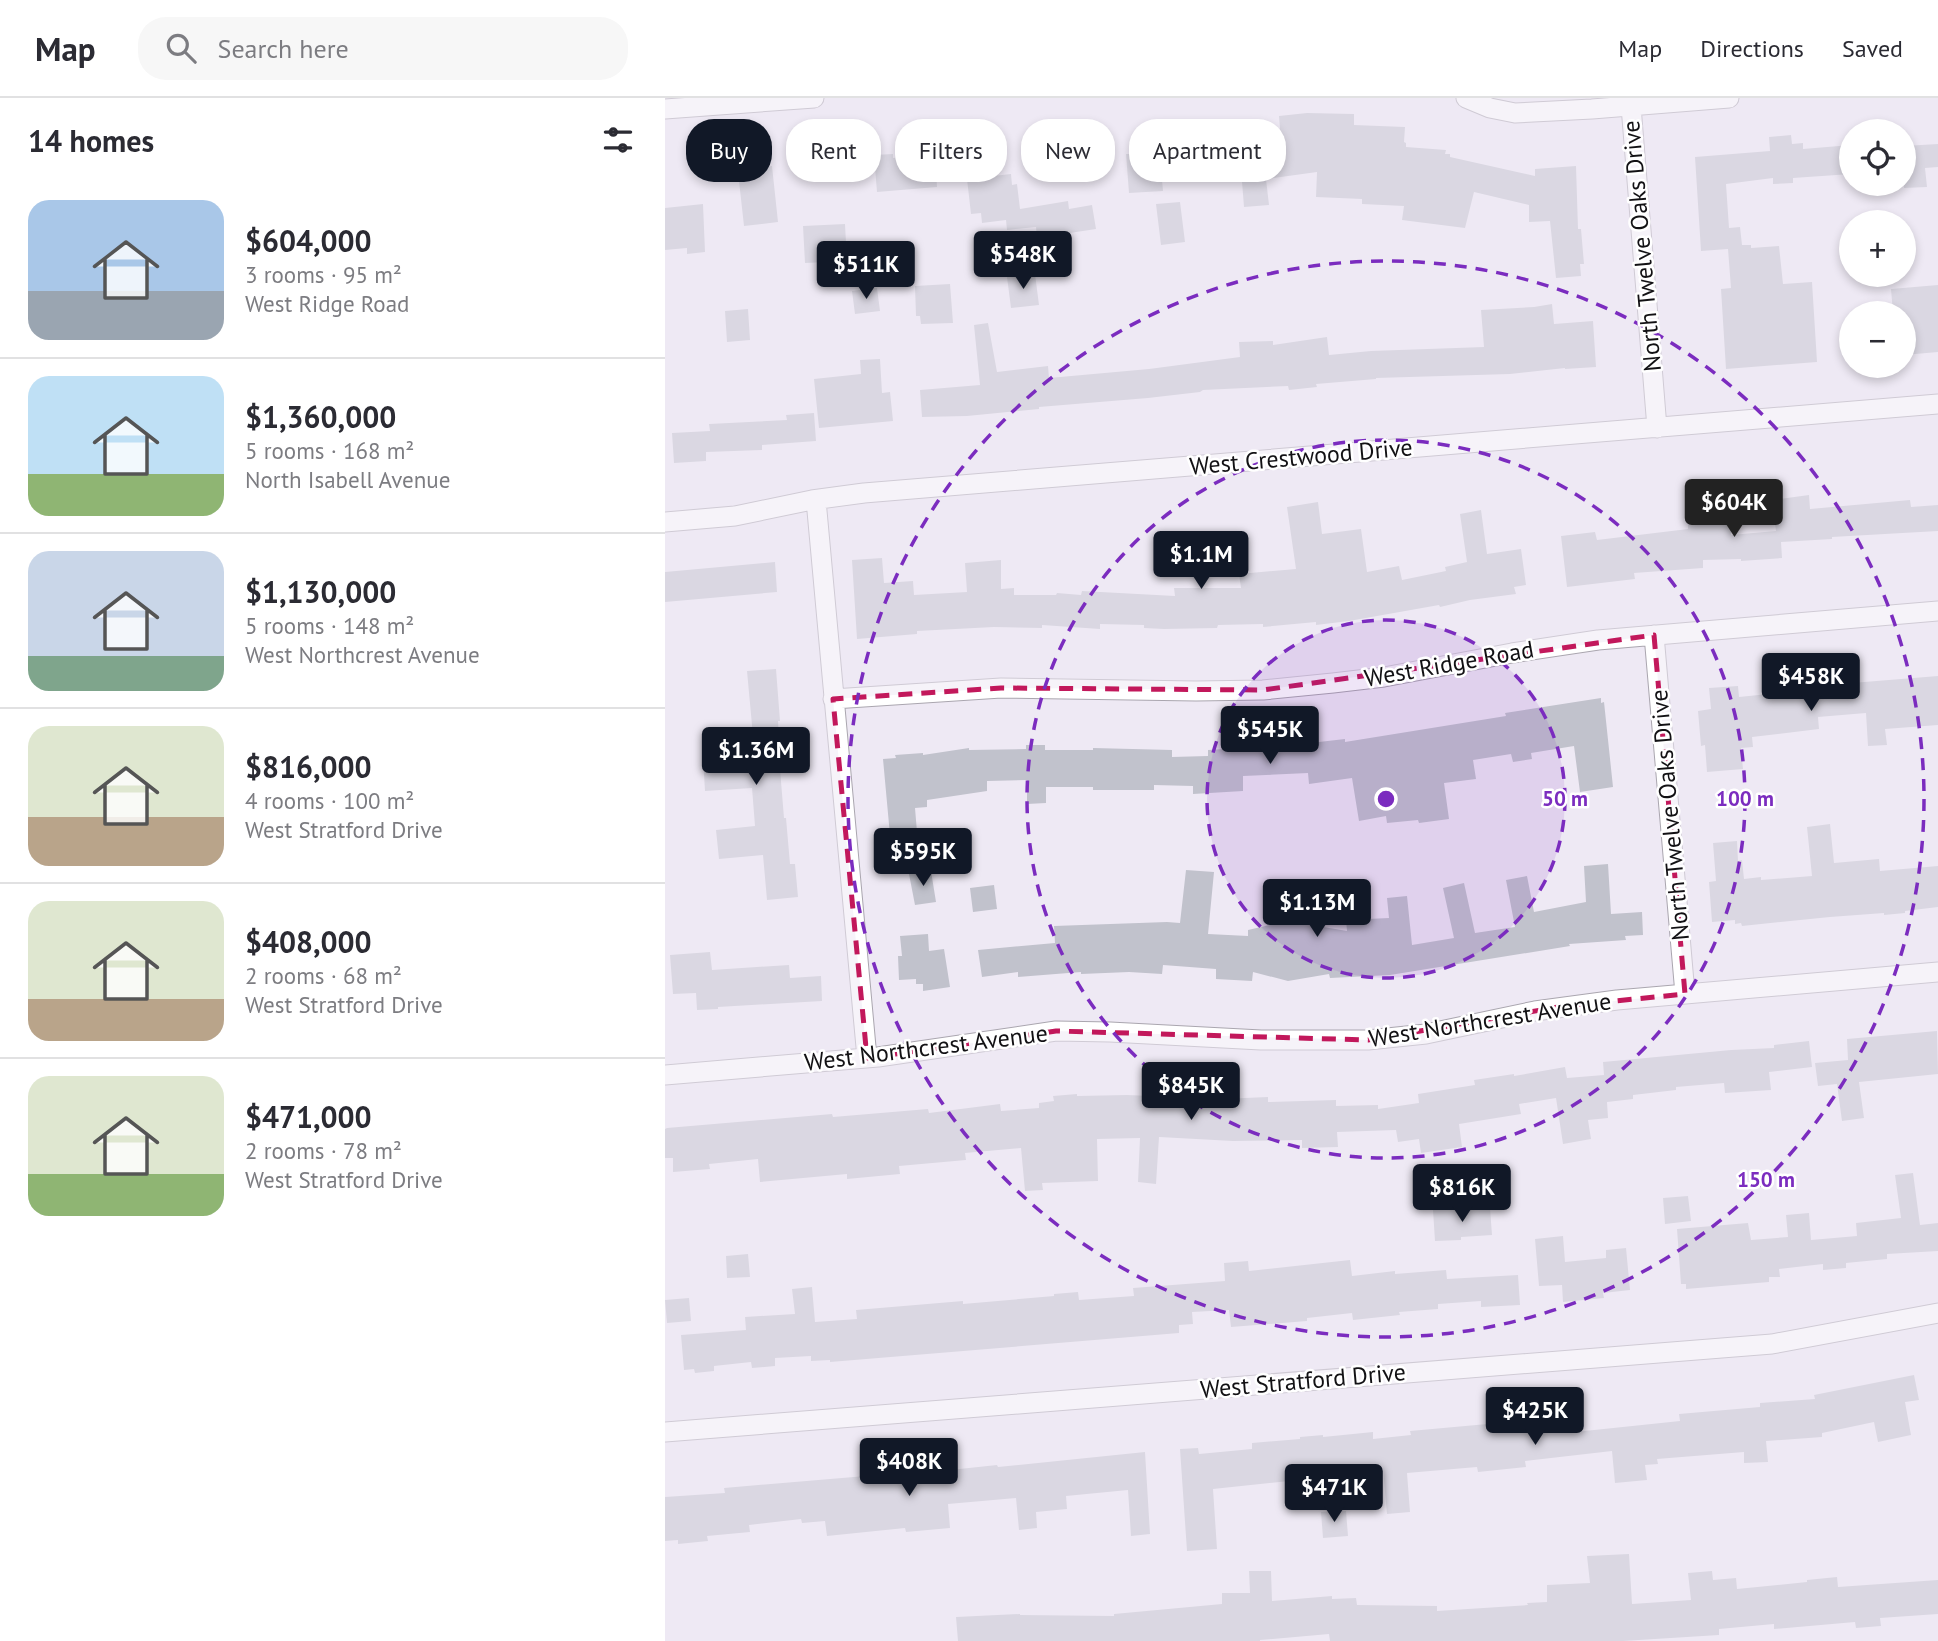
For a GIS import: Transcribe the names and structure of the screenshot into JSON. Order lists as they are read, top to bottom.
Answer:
{
  "streets": {
    "street": [
      "North Twelve Oaks Drive",
      "West Crestwood Drive",
      "West Ridge Road",
      "West Northcrest Avenue",
      "West Stratford Drive"
    ]
  },
  "crossings": [
    ["North Twelve Oaks Drive", "West Crestwood Drive"],
    ["North Twelve Oaks Drive", "West Ridge Road"],
    ["North Twelve Oaks Drive", "West Northcrest Avenue"]
  ],
  "page": {
    "header": "Map",
    "search": "Search here",
    "nav": ["Map", "Directions", "Saved"],
    "heading": "14 homes",
    "map_buttons": ["+", "−"],
    "chip": [
      "Buy",
      "Rent",
      "Filters",
      "New",
      "Apartment"
    ],
    "list": [
      {
        "name": "$604,000",
        "note": "3 rooms · 95 m² · West Ridge Road"
      },
      {
        "name": "$1,360,000",
        "note": "5 rooms · 168 m² · North Isabell Avenue"
      },
      {
        "name": "$1,130,000",
        "note": "5 rooms · 148 m² · West Northcrest Avenue"
      },
      {
        "name": "$816,000",
        "note": "4 rooms · 100 m² · West Stratford Drive"
      },
      {
        "name": "$408,000",
        "note": "2 rooms · 68 m² · West Stratford Drive"
      },
      {
        "name": "$471,000",
        "note": "2 rooms · 78 m² · West Stratford Drive"
      }
    ],
    "price": [
      "$548K",
      "$511K",
      "$604K",
      "$1.1M",
      "$458K",
      "$545K",
      "$1.36M",
      "$595K",
      "$1.13M",
      "$845K",
      "$816K",
      "$425K",
      "$408K",
      "$471K"
    ]
  },
  "rings": ["50 m", "100 m", "150 m"]
}
